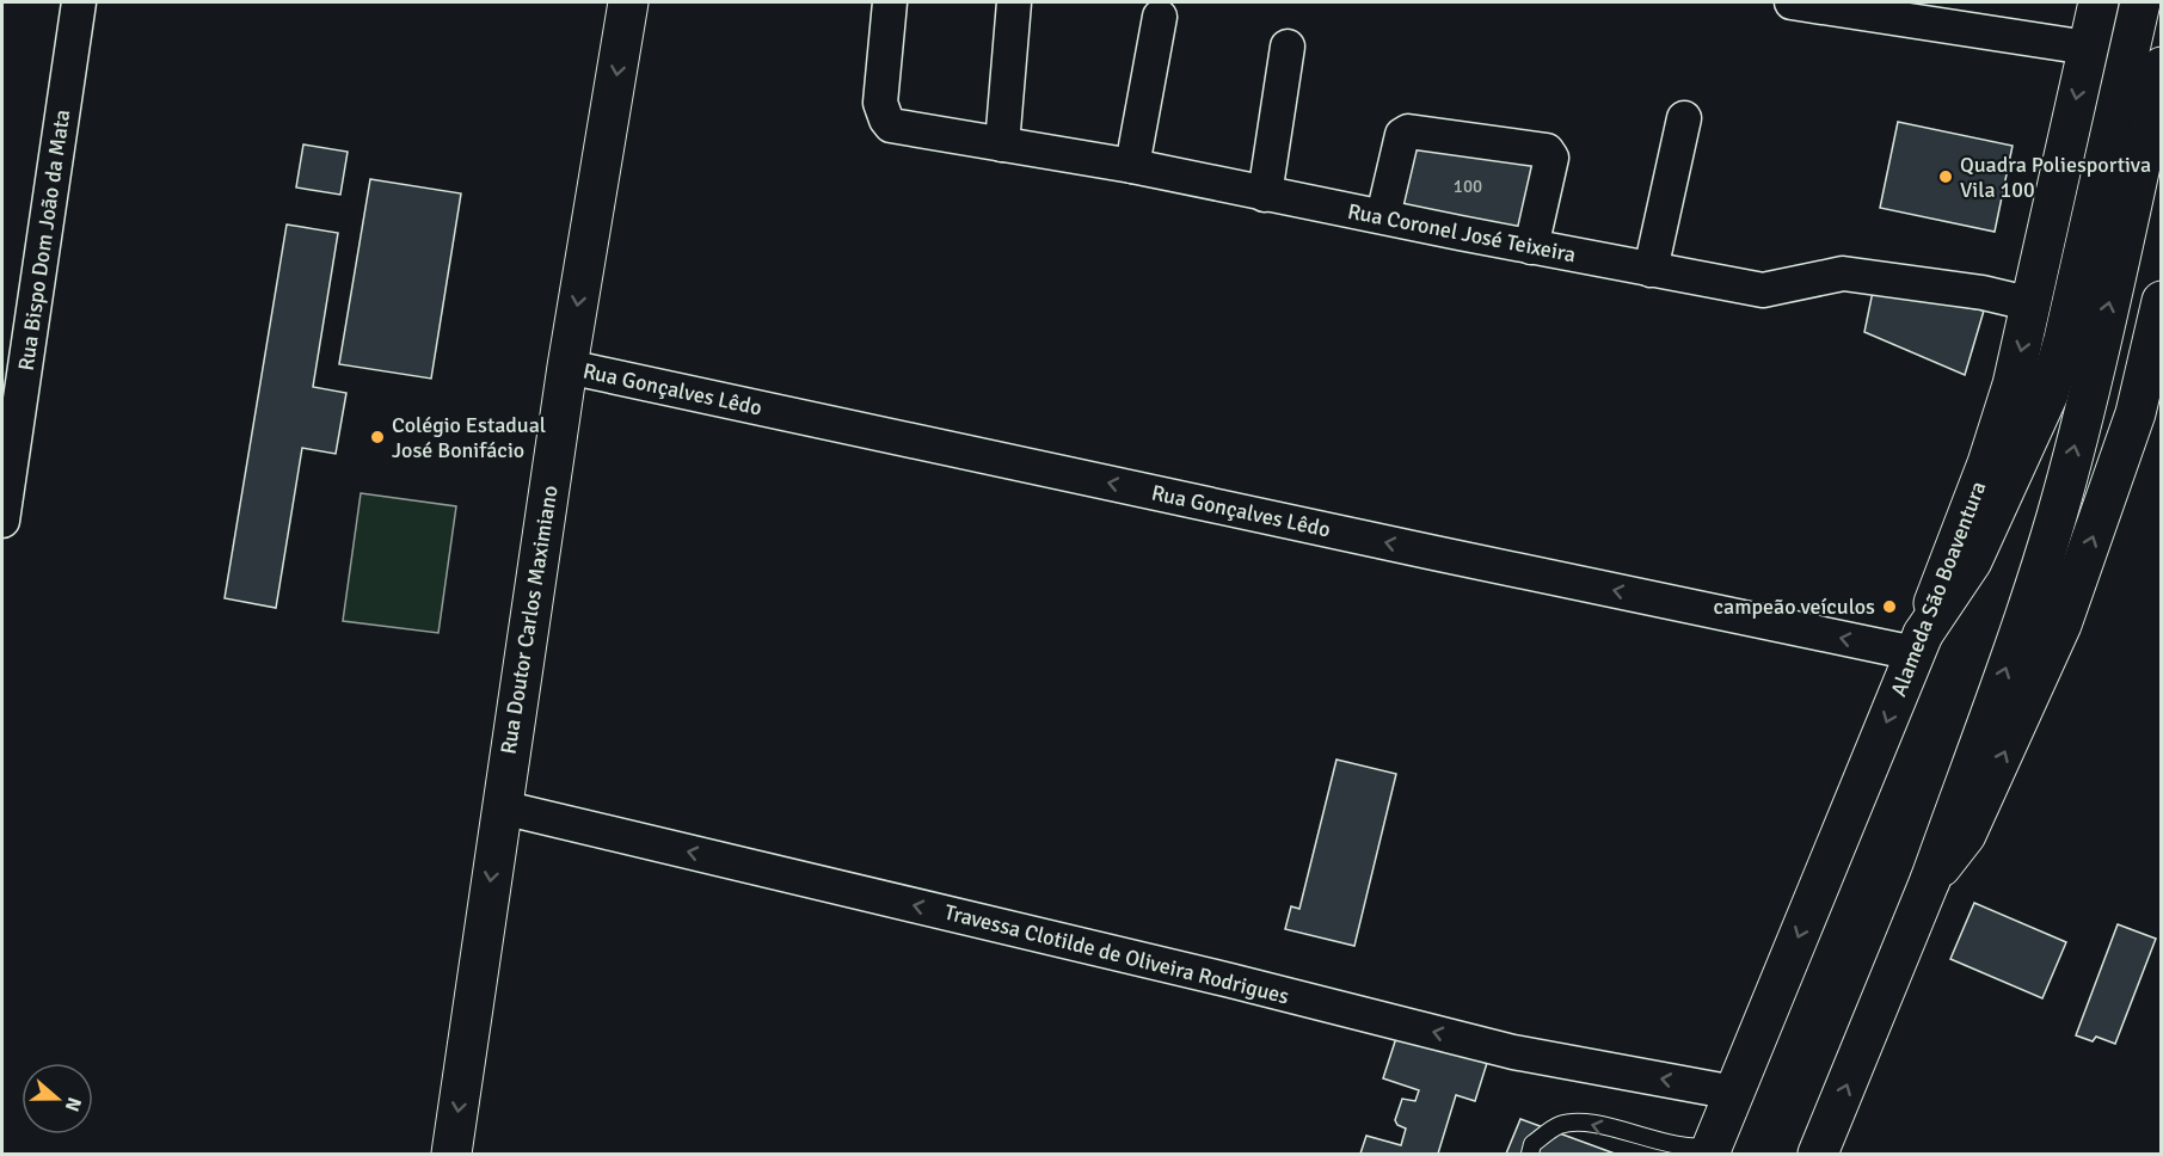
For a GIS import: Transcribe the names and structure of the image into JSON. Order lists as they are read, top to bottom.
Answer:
{
  "streets": {
    "main road": ["Alameda São Boaventura", "Rua Doutor Carlos Maximiano"],
    "street": [
      "Rua Coronel José Teixeira",
      "Rua Bispo Dom João da Mata",
      "Rua Gonçalves Lêdo",
      "Travessa Clotilde de Oliveira Rodrigues"
    ]
  },
  "crossings": [
    ["Rua Coronel José Teixeira", "Alameda São Boaventura"],
    ["Rua Gonçalves Lêdo", "Alameda São Boaventura"],
    ["Rua Gonçalves Lêdo", "Rua Doutor Carlos Maximiano"],
    ["Alameda São Boaventura", "Travessa Clotilde de Oliveira Rodrigues"],
    ["Rua Doutor Carlos Maximiano", "Travessa Clotilde de Oliveira Rodrigues"]
  ],
  "one_way": ["Rua Gonçalves Lêdo", "Rua Doutor Carlos Maximiano", "Travessa Clotilde de Oliveira Rodrigues"],
  "places": ["Quadra Poliesportiva Vila 100", "Colégio Estadual José Bonifácio", "campeão veículos"],
  "house_numbers": ["100"],
  "north": "right"
}
